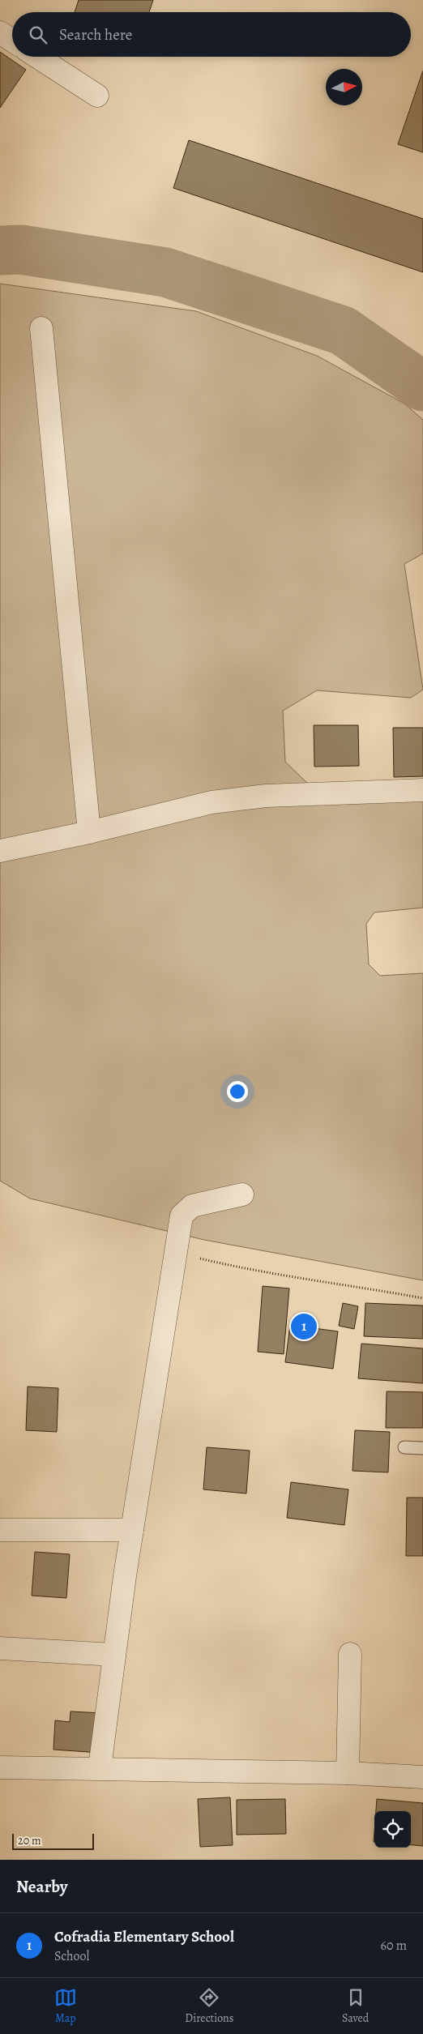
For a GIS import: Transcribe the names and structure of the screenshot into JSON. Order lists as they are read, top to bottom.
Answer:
{
  "scale_bar": "20 m",
  "north": "right",
  "page": {
    "search": "Search here",
    "pins": "1",
    "scale": "20 m",
    "heading": "Nearby",
    "list": [
      {
        "mark": "1",
        "name": "Cofradia Elementary School",
        "note": "School",
        "value": "60 m"
      }
    ],
    "nav": ["Map", "Directions", "Saved"]
  }
}
